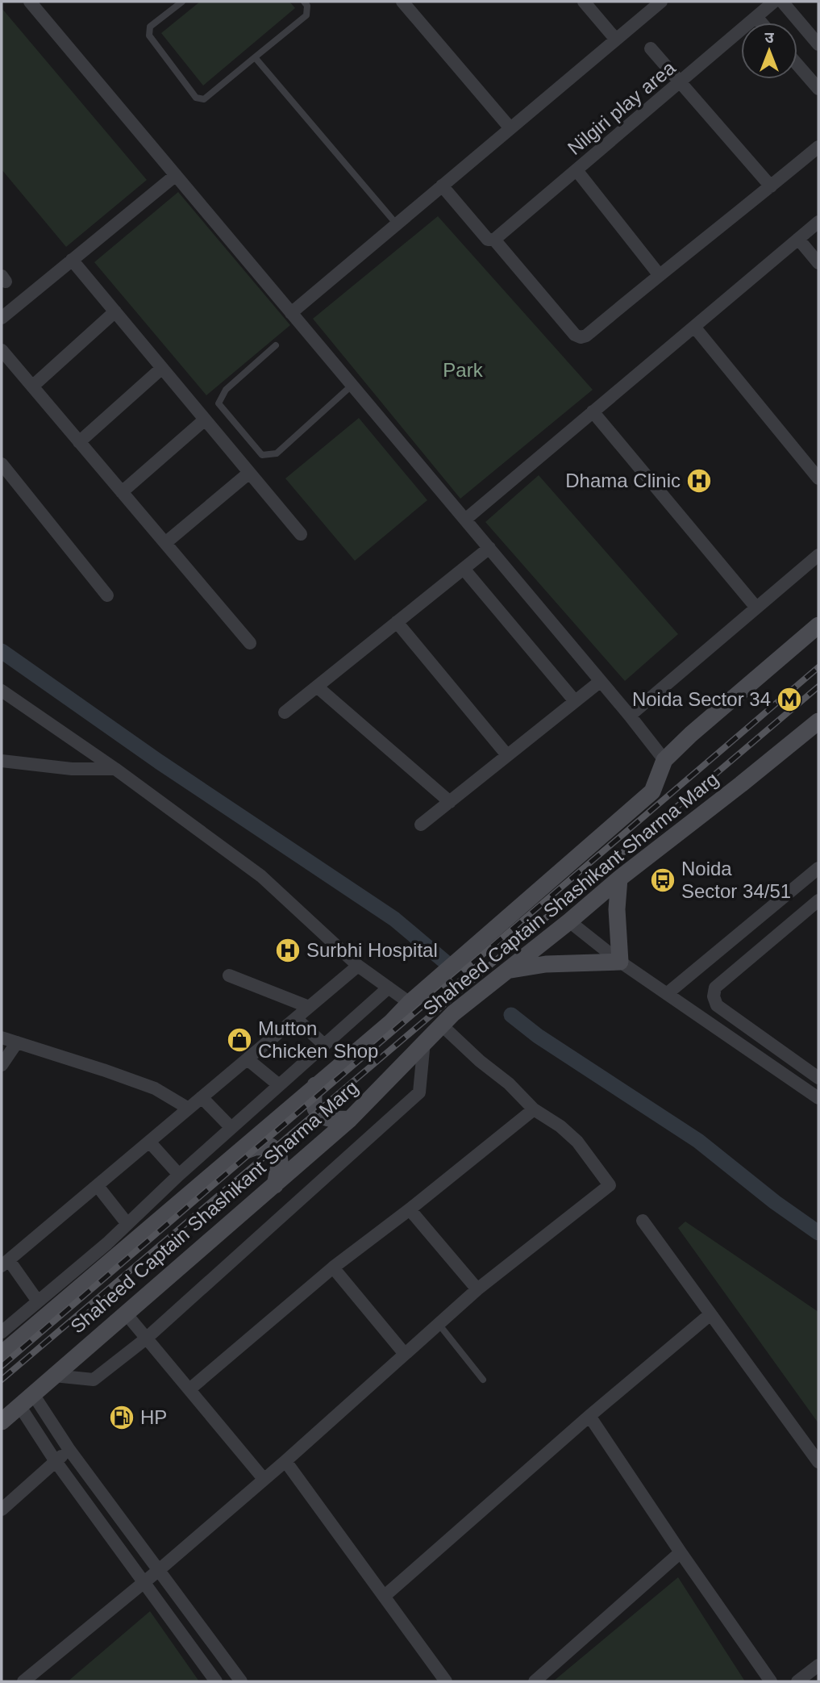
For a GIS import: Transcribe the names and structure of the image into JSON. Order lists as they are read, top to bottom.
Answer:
{
  "streets": {
    "main road": ["Shaheed Captain Shashikant Sharma Marg"],
    "street": ["Nilgiri play area"]
  },
  "parks": ["Park"],
  "places": {
    "hospital": ["Dhama Clinic", "Surbhi Hospital"],
    "metro station": ["Noida Sector 34"],
    "bus stop": ["Noida Sector 34/51"],
    "shop": ["Mutton Chicken Shop"],
    "fuel station": ["HP"]
  },
  "north": "top"
}
